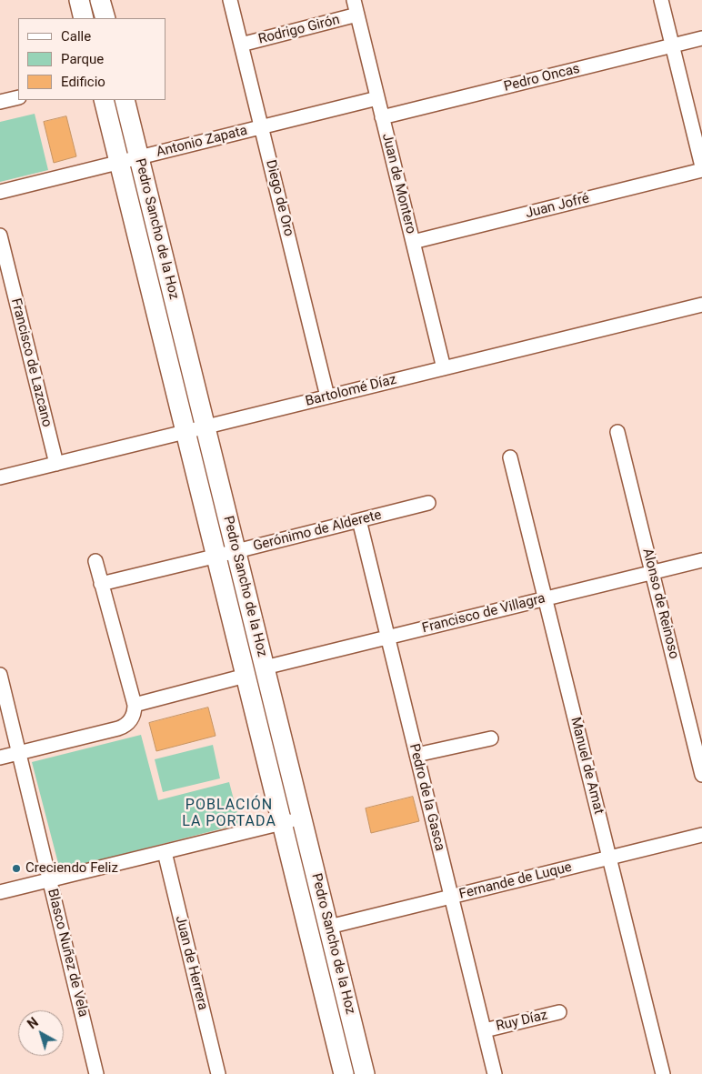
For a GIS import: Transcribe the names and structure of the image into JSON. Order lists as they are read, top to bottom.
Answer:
{
  "streets": {
    "street": [
      "Rodrigo Girón",
      "Pedro Oncas",
      "Antonio Zapata",
      "Juan de Montero",
      "Diego de Oro",
      "Juan Jofré",
      "Pedro Sancho de la Hoz",
      "Francisco de Lazcano",
      "Bartolomé Díaz",
      "Gerónimo de Alderete",
      "Alonso de Reinoso",
      "Francisco de Villagra",
      "Manuel de Amat",
      "Pedro de la Gasca",
      "Fernande de Luque",
      "Blasco Nuñez de Vela",
      "Juan de Herrera",
      "Ruy Díaz"
    ]
  },
  "crossings": [
    ["Rodrigo Girón", "Juan de Montero"],
    ["Rodrigo Girón", "Diego de Oro"],
    ["Pedro Oncas", "Juan de Montero"],
    ["Antonio Zapata", "Juan de Montero"],
    ["Antonio Zapata", "Diego de Oro"],
    ["Antonio Zapata", "Pedro Sancho de la Hoz"],
    ["Juan de Montero", "Juan Jofré"],
    ["Juan de Montero", "Bartolomé Díaz"],
    ["Diego de Oro", "Bartolomé Díaz"],
    ["Pedro Sancho de la Hoz", "Bartolomé Díaz"],
    ["Pedro Sancho de la Hoz", "Gerónimo de Alderete"],
    ["Pedro Sancho de la Hoz", "Francisco de Villagra"],
    ["Pedro Sancho de la Hoz", "Fernande de Luque"],
    ["Francisco de Lazcano", "Bartolomé Díaz"],
    ["Gerónimo de Alderete", "Pedro de la Gasca"],
    ["Alonso de Reinoso", "Francisco de Villagra"],
    ["Francisco de Villagra", "Manuel de Amat"],
    ["Francisco de Villagra", "Pedro de la Gasca"],
    ["Manuel de Amat", "Fernande de Luque"],
    ["Pedro de la Gasca", "Fernande de Luque"],
    ["Pedro de la Gasca", "Ruy Díaz"]
  ],
  "districts": ["POBLACIÓN LA PORTADA"],
  "places": ["Creciendo Feliz"],
  "legend": ["Calle", "Parque", "Edificio"],
  "north": "top left"
}
